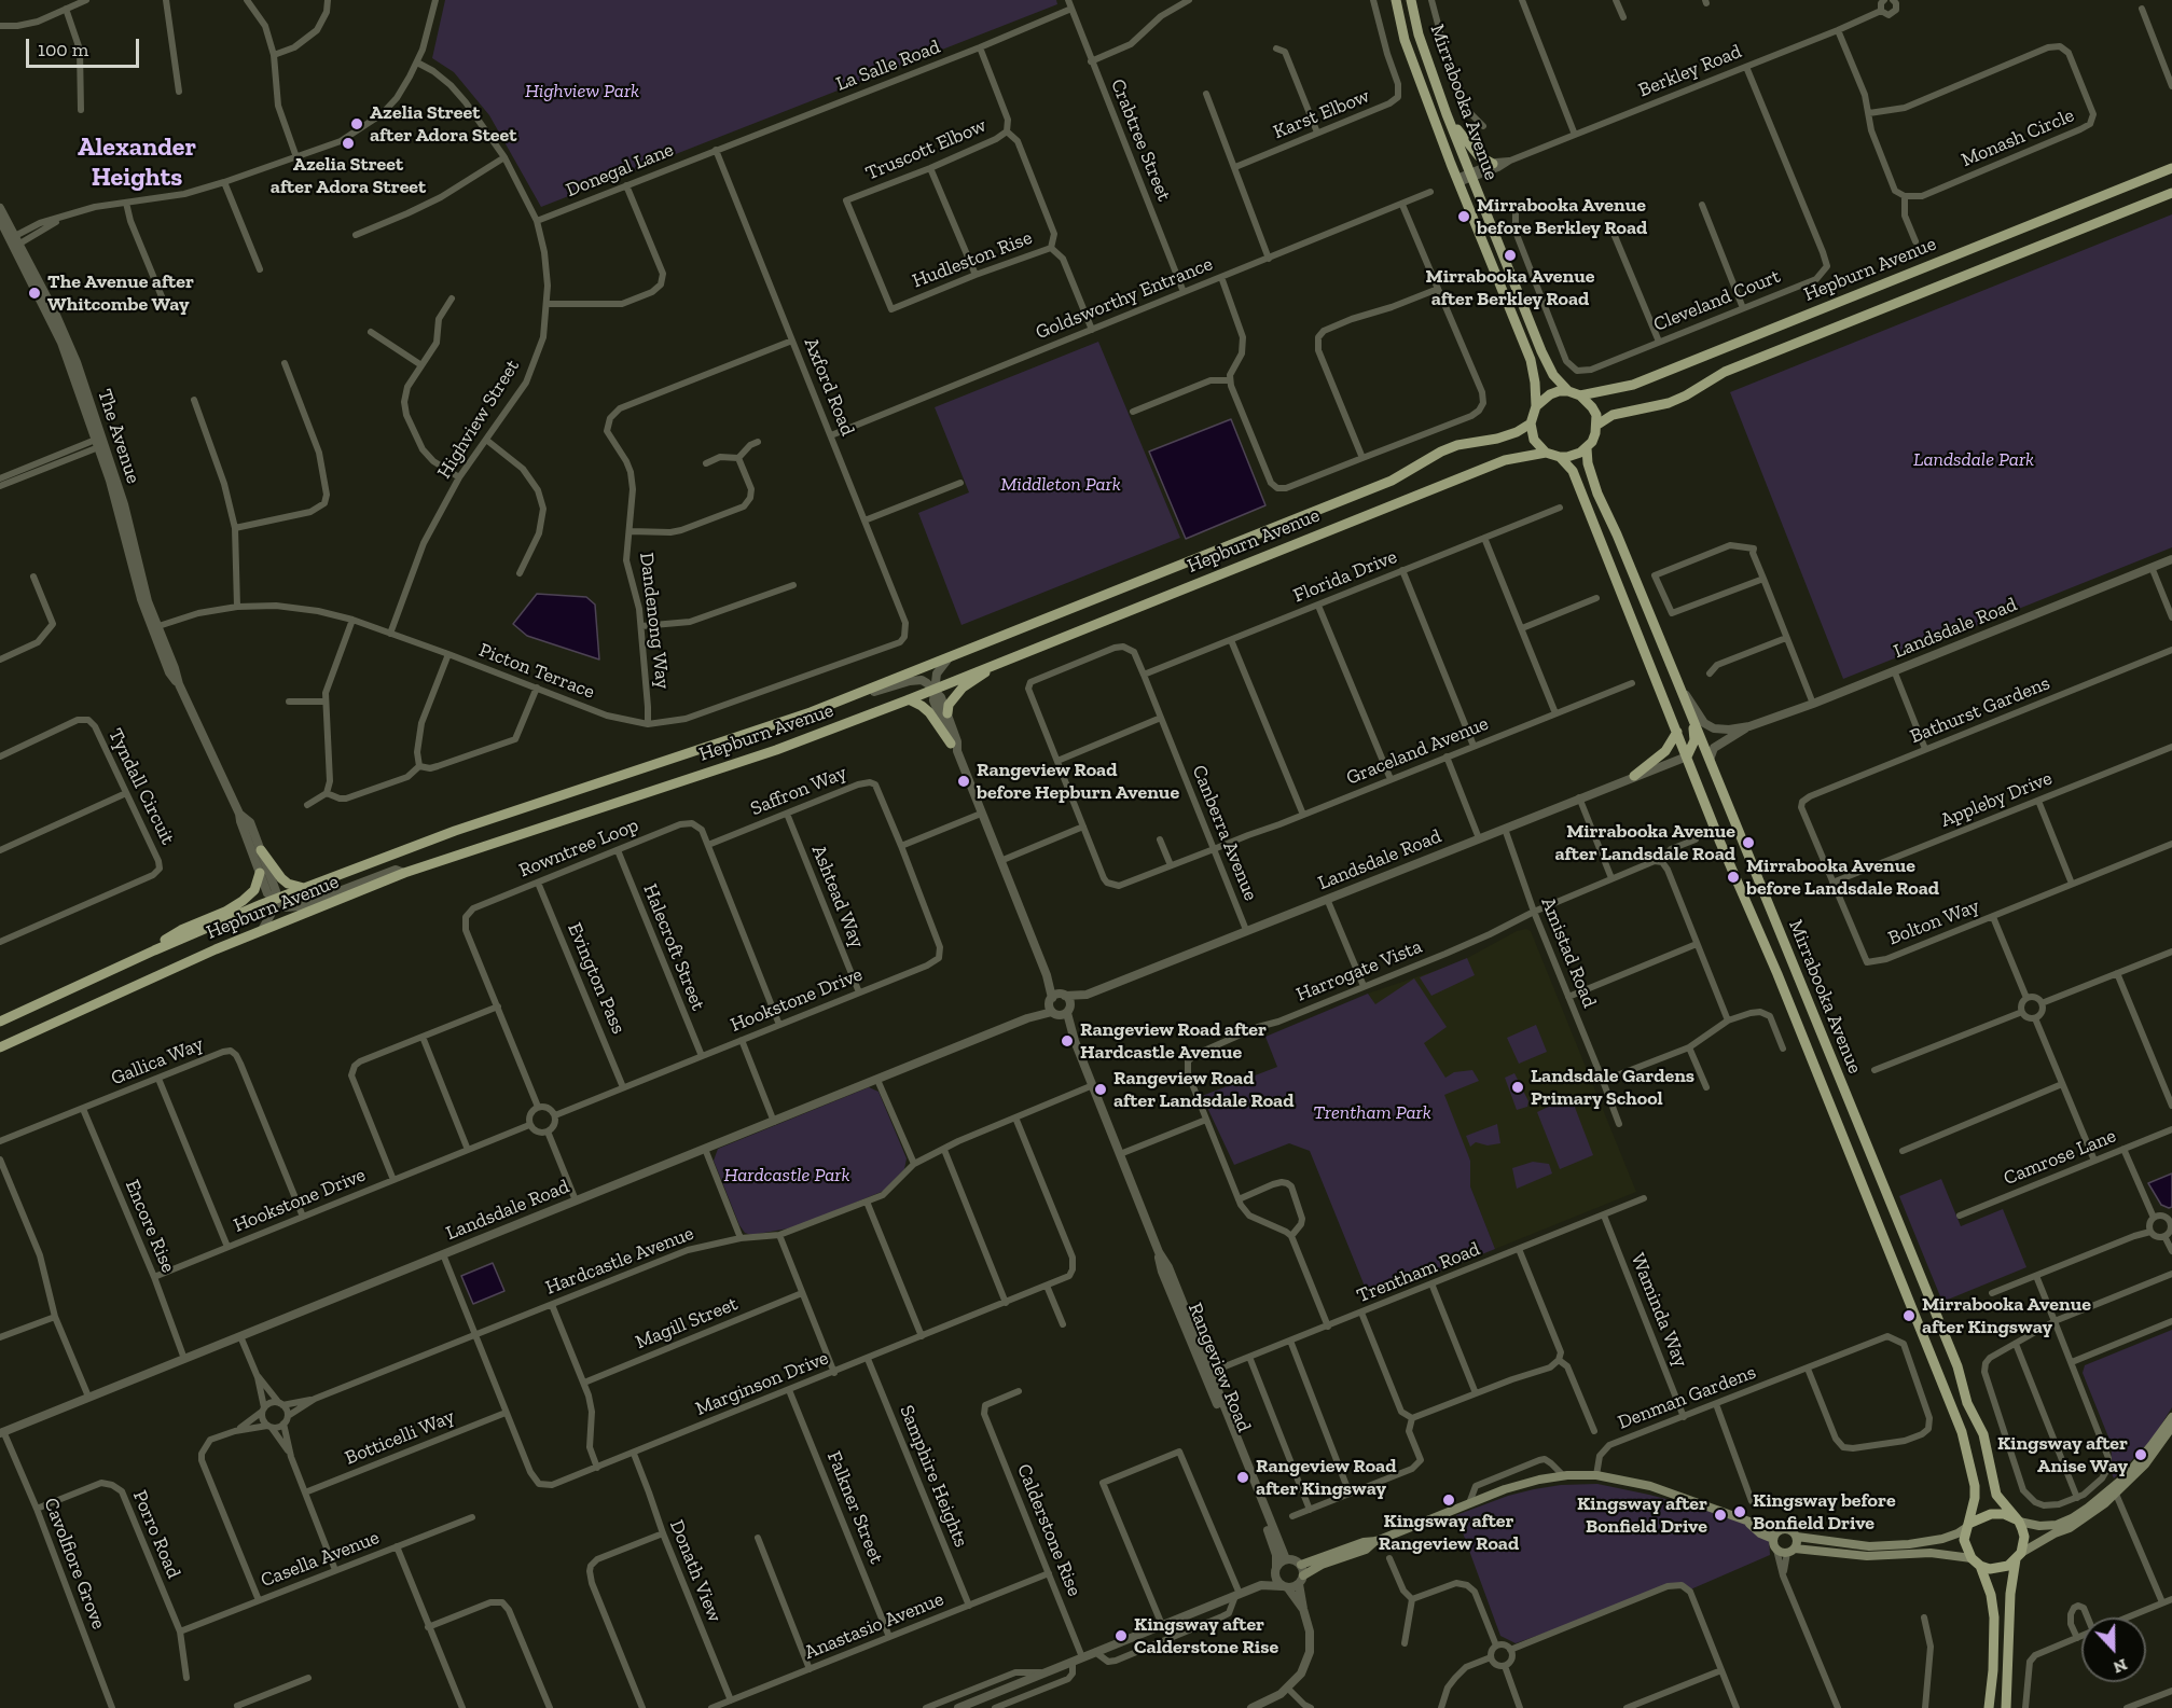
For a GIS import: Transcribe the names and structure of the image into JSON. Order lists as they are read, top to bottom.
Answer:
{
  "streets": {
    "main road": ["Mirrabooka Avenue", "Hepburn Avenue"],
    "street": [
      "La Salle Road",
      "Berkley Road",
      "Karst Elbow",
      "Monash Circle",
      "Crabtree Street",
      "Truscott Elbow",
      "Donegal Lane",
      "Hudleston Rise",
      "Goldsworthy Entrance",
      "Cleveland Court",
      "Axford Road",
      "Highview Street",
      "The Avenue",
      "Florida Drive",
      "Dandenong Way",
      "Landsdale Road",
      "Picton Terrace",
      "Bathurst Gardens",
      "Graceland Avenue",
      "Tyndall Circuit",
      "Saffron Way",
      "Appleby Drive",
      "Canberra Avenue",
      "Rowntree Loop",
      "Ashtead Way",
      "Bolton Way",
      "Halecroft Street",
      "Amistad Road",
      "Harrogate Vista",
      "Evington Pass",
      "Hookstone Drive",
      "Gallica Way",
      "Camrose Lane",
      "Encore Rise",
      "Hardcastle Avenue",
      "Trentham Road",
      "Waminda Way",
      "Magill Street",
      "Rangeview Road",
      "Marginson Drive",
      "Denman Gardens",
      "Botticelli Way",
      "Samphire Heights",
      "Falkner Street",
      "Calderstone Rise",
      "Porro Road",
      "Casella Avenue",
      "Cavolfiore Grove",
      "Donath View",
      "Anastasio Avenue"
    ]
  },
  "crossings": [
    ["La Salle Road", "Crabtree Street"],
    ["La Salle Road", "Truscott Elbow"],
    ["La Salle Road", "Donegal Lane"],
    ["La Salle Road", "Axford Road"],
    ["Berkley Road", "Mirrabooka Avenue"],
    ["Berkley Road", "Cleveland Court"],
    ["Mirrabooka Avenue", "Hepburn Avenue"],
    ["Mirrabooka Avenue", "Landsdale Road"],
    ["Crabtree Street", "Goldsworthy Entrance"],
    ["Truscott Elbow", "Hudleston Rise"],
    ["Donegal Lane", "Axford Road"],
    ["Donegal Lane", "Highview Street"],
    ["Hudleston Rise", "Goldsworthy Entrance"],
    ["Hepburn Avenue", "The Avenue"],
    ["Goldsworthy Entrance", "Axford Road"],
    ["Axford Road", "Dandenong Way"],
    ["Axford Road", "Picton Terrace"],
    ["Highview Street", "Picton Terrace"],
    ["The Avenue", "Picton Terrace"],
    ["Florida Drive", "Canberra Avenue"],
    ["Dandenong Way", "Picton Terrace"],
    ["Landsdale Road", "Canberra Avenue"],
    ["Landsdale Road", "Amistad Road"],
    ["Landsdale Road", "Encore Rise"],
    ["Landsdale Road", "Rangeview Road"],
    ["Landsdale Road", "Marginson Drive"],
    ["Landsdale Road", "Cavolfiore Grove"],
    ["Bathurst Gardens", "Bolton Way"],
    ["Graceland Avenue", "Canberra Avenue"],
    ["Saffron Way", "Rowntree Loop"],
    ["Saffron Way", "Ashtead Way"],
    ["Saffron Way", "Hookstone Drive"],
    ["Appleby Drive", "Bolton Way"],
    ["Rowntree Loop", "Halecroft Street"],
    ["Rowntree Loop", "Evington Pass"],
    ["Rowntree Loop", "Hookstone Drive"],
    ["Ashtead Way", "Hookstone Drive"],
    ["Halecroft Street", "Hookstone Drive"],
    ["Amistad Road", "Harrogate Vista"],
    ["Evington Pass", "Hookstone Drive"],
    ["Hookstone Drive", "Gallica Way"],
    ["Hookstone Drive", "Encore Rise"],
    ["Gallica Way", "Encore Rise"],
    ["Hardcastle Avenue", "Rangeview Road"],
    ["Hardcastle Avenue", "Marginson Drive"],
    ["Trentham Road", "Waminda Way"],
    ["Trentham Road", "Rangeview Road"],
    ["Waminda Way", "Denman Gardens"],
    ["Marginson Drive", "Botticelli Way"],
    ["Marginson Drive", "Samphire Heights"],
    ["Marginson Drive", "Falkner Street"],
    ["Marginson Drive", "Donath View"],
    ["Samphire Heights", "Anastasio Avenue"],
    ["Falkner Street", "Anastasio Avenue"],
    ["Calderstone Rise", "Anastasio Avenue"],
    ["Porro Road", "Casella Avenue"],
    ["Porro Road", "Cavolfiore Grove"],
    ["Donath View", "Anastasio Avenue"]
  ],
  "districts": ["Alexander Heights"],
  "parks": [
    "Highview Park",
    "Landsdale Park",
    "Middleton Park",
    "Trentham Park",
    "Hardcastle Park"
  ],
  "places": [
    "Azelia Street after Adora Steet",
    "Azelia Street after Adora Street",
    "Mirrabooka Avenue before Berkley Road",
    "Mirrabooka Avenue after Berkley Road",
    "The Avenue after Whitcombe Way",
    "Rangeview Road before Hepburn Avenue",
    "Mirrabooka Avenue after Landsdale Road",
    "Mirrabooka Avenue before Landsdale Road",
    "Rangeview Road after Hardcastle Avenue",
    "Landsdale Gardens Primary School",
    "Rangeview Road after Landsdale Road",
    "Mirrabooka Avenue after Kingsway",
    "Kingsway after Anise Way",
    "Rangeview Road after Kingsway",
    "Kingsway after Rangeview Road",
    "Kingsway before Bonfield Drive",
    "Kingsway after Bonfield Drive",
    "Kingsway after Calderstone Rise"
  ],
  "scale_bar": "100 m",
  "north": "bottom"
}
